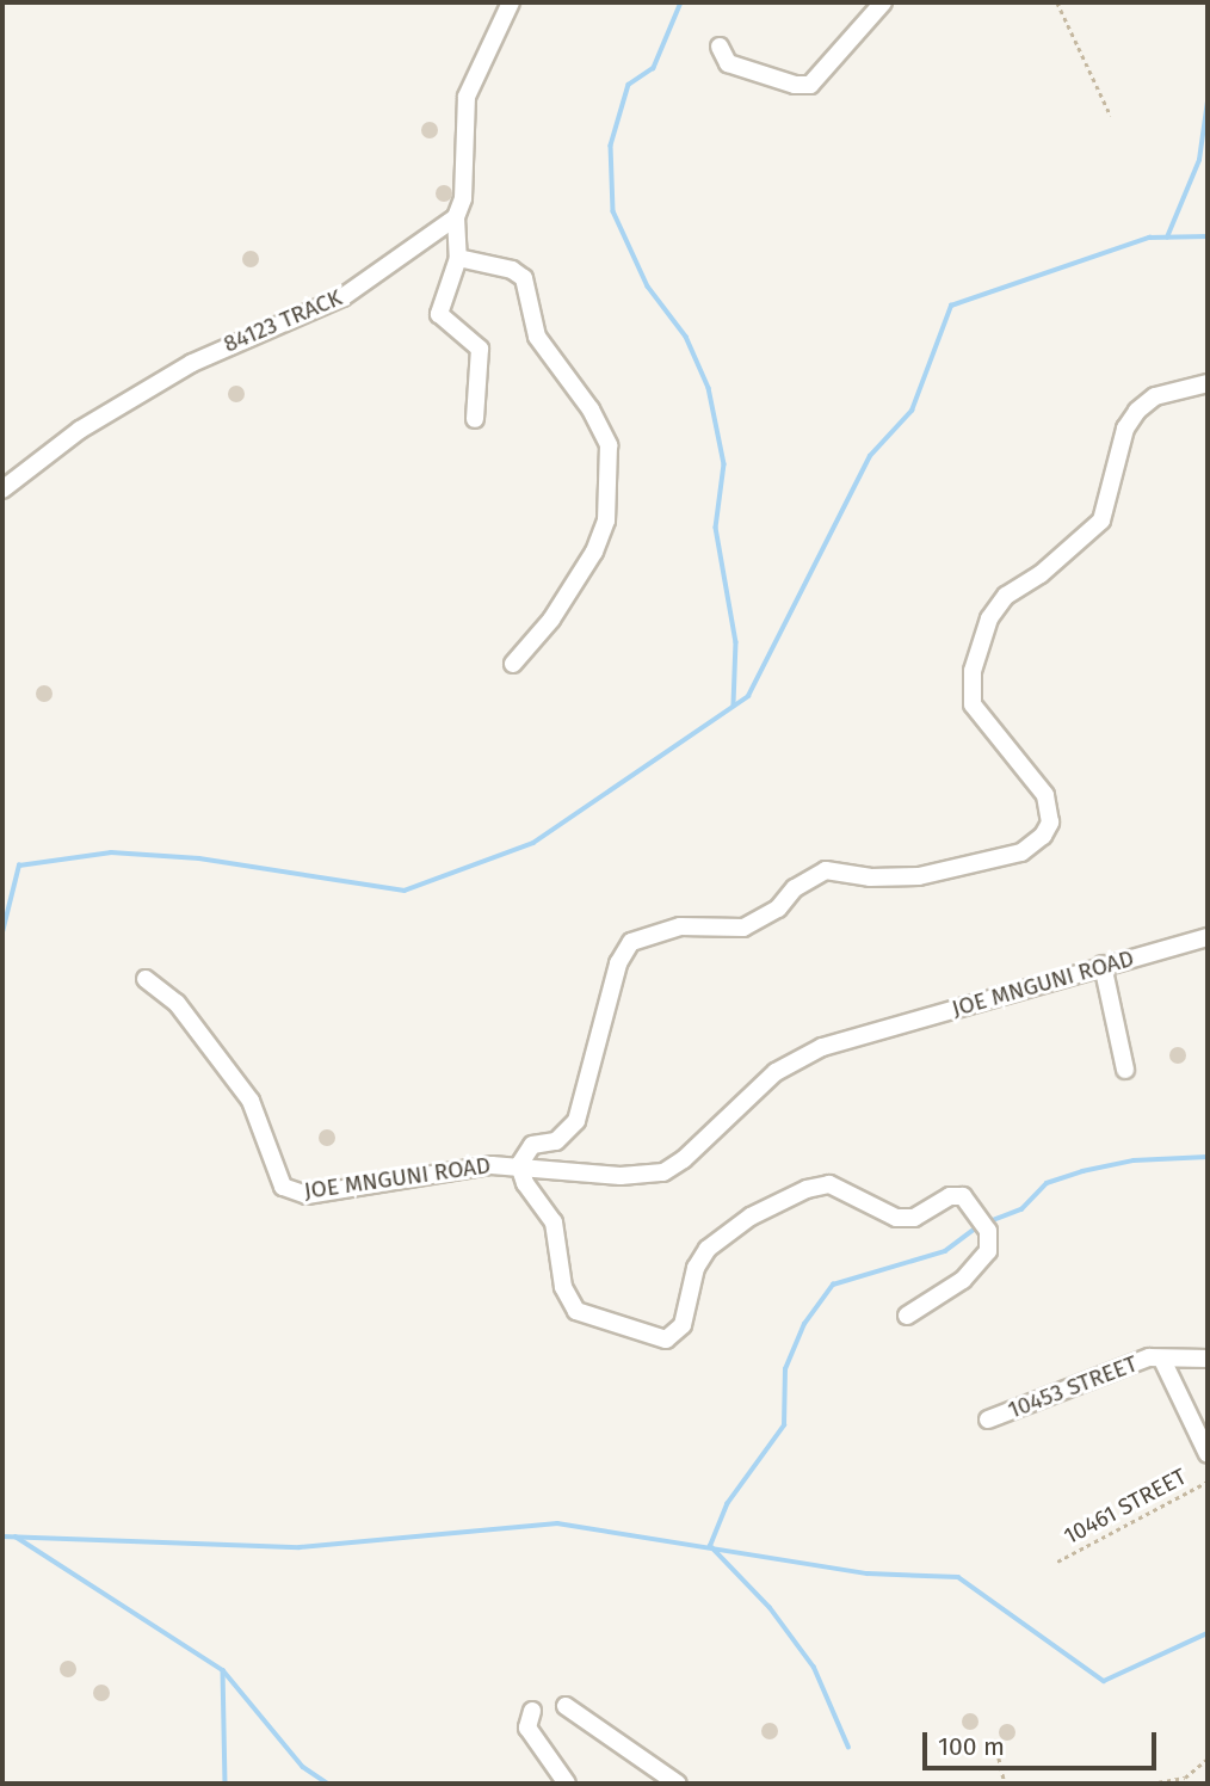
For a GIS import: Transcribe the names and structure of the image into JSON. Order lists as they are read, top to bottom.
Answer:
{
  "streets": {
    "street": ["84123 TRACK", "JOE MNGUNI ROAD", "10453 STREET"],
    "path": ["10461 STREET"]
  },
  "scale_bar": "100 m"
}
